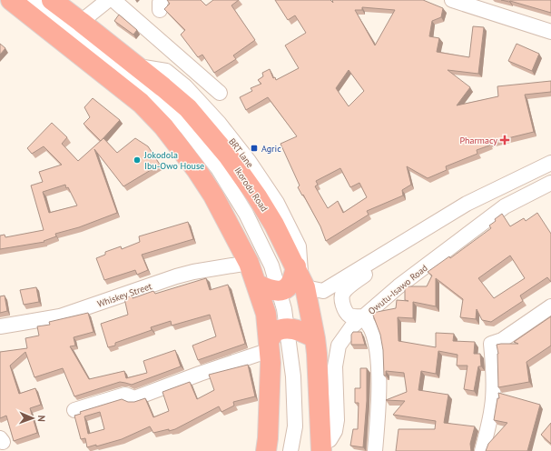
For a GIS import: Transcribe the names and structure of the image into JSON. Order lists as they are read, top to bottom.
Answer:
{
  "streets": {
    "highway": ["Ikorodu Road"],
    "street": ["Owutu-Isawo Road", "Whiskey Street"]
  },
  "crossings": [
    ["Ikorodu Road", "Owutu-Isawo Road"]
  ],
  "places": {
    "health": ["Pharmacy"],
    "transit": ["Agric"],
    "other": ["Jokodola Ibu-Owo House"]
  },
  "north": "right"
}
